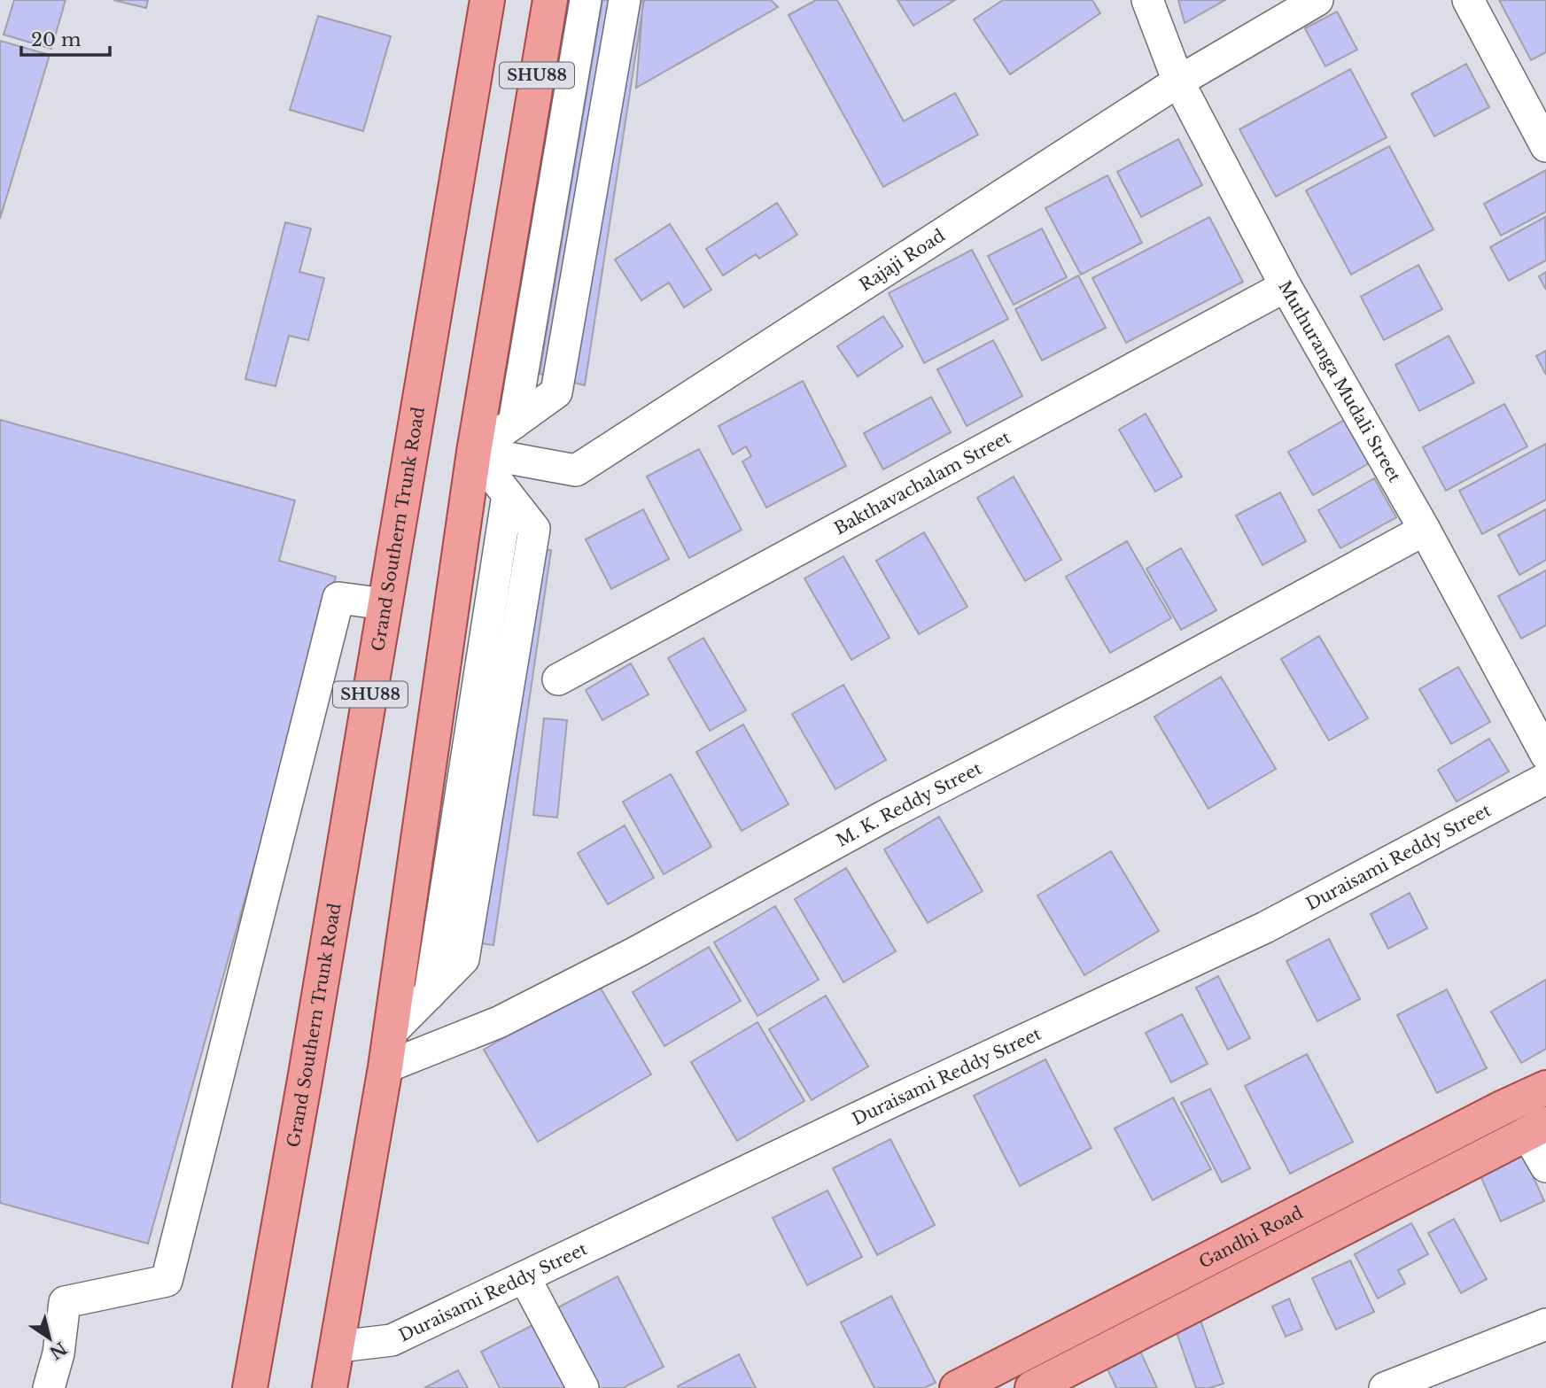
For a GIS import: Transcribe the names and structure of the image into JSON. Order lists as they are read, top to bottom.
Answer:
{
  "streets": {
    "main road": ["SHU88", "Grand Southern Trunk Road", "Gandhi Road"],
    "street": [
      "Rajaji Road",
      "Muthuranga Mudali Street",
      "Bakthavachalam Street",
      "M. K. Reddy Street",
      "Duraisami Reddy Street"
    ]
  },
  "crossings": [
    ["SHU88", "Rajaji Road"],
    ["SHU88", "M. K. Reddy Street"],
    ["SHU88", "Duraisami Reddy Street"],
    ["Rajaji Road", "Muthuranga Mudali Street"],
    ["Muthuranga Mudali Street", "Bakthavachalam Street"],
    ["Muthuranga Mudali Street", "M. K. Reddy Street"]
  ],
  "scale_bar": "20 m",
  "north": "bottom right"
}
